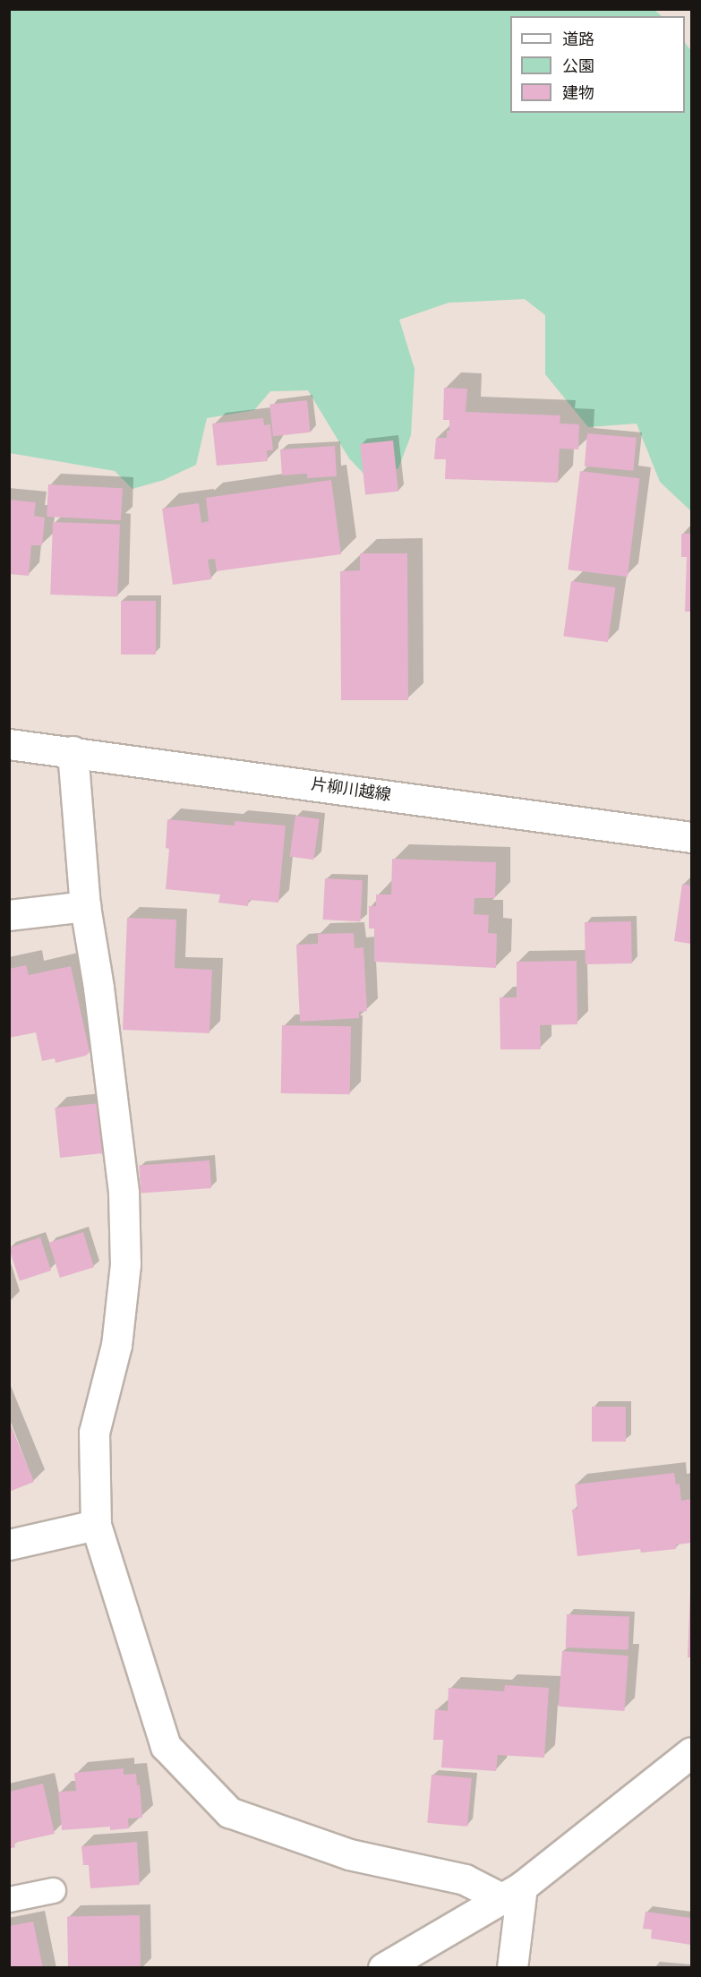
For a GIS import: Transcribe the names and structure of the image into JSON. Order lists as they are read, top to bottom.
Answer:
{
  "streets": {
    "street": ["片柳川越線"]
  },
  "legend": ["道路", "公園", "建物"]
}
